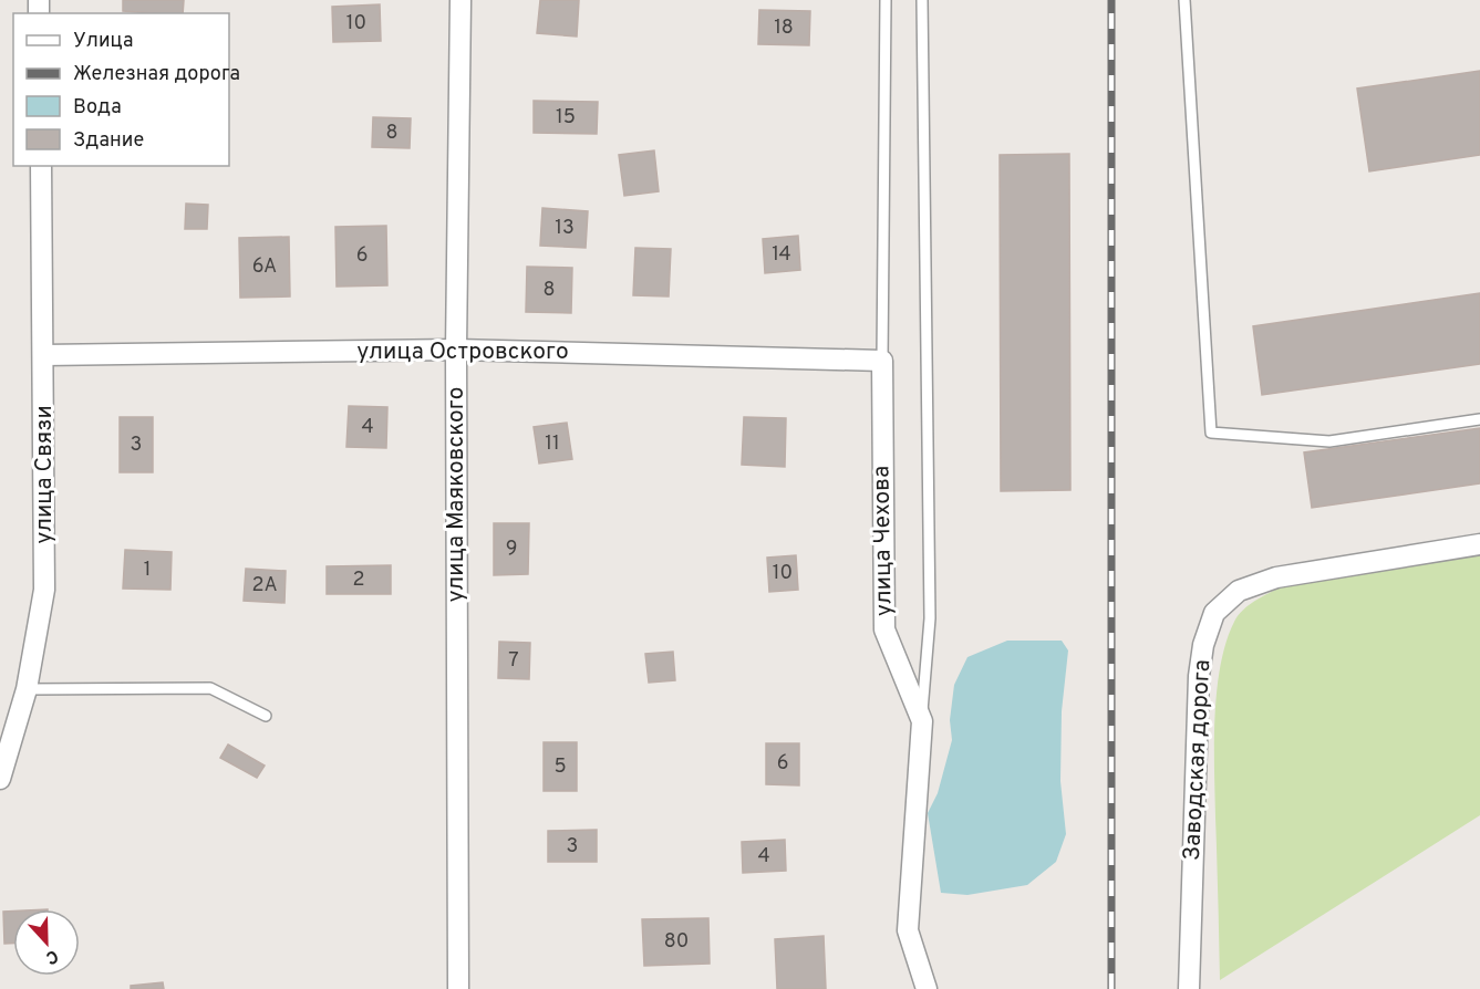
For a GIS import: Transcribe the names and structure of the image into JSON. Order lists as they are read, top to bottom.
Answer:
{
  "streets": {
    "street": [
      "улица Островского",
      "улица Связи",
      "улица Маяковского",
      "улица Чехова",
      "Заводская дорога"
    ]
  },
  "crossings": [
    ["улица Островского", "улица Связи"],
    ["улица Островского", "улица Маяковского"],
    ["улица Островского", "улица Чехова"]
  ],
  "house_numbers": [
    "10",
    "18",
    "15",
    "8",
    "13",
    "14",
    "6",
    "6А",
    "8",
    "4",
    "11",
    "3",
    "9",
    "1",
    "10",
    "2",
    "2А",
    "7",
    "6",
    "5",
    "3",
    "4",
    "80"
  ],
  "legend": [
    "Улица",
    "Железная дорога",
    "Вода",
    "Здание"
  ],
  "north": "bottom"
}
